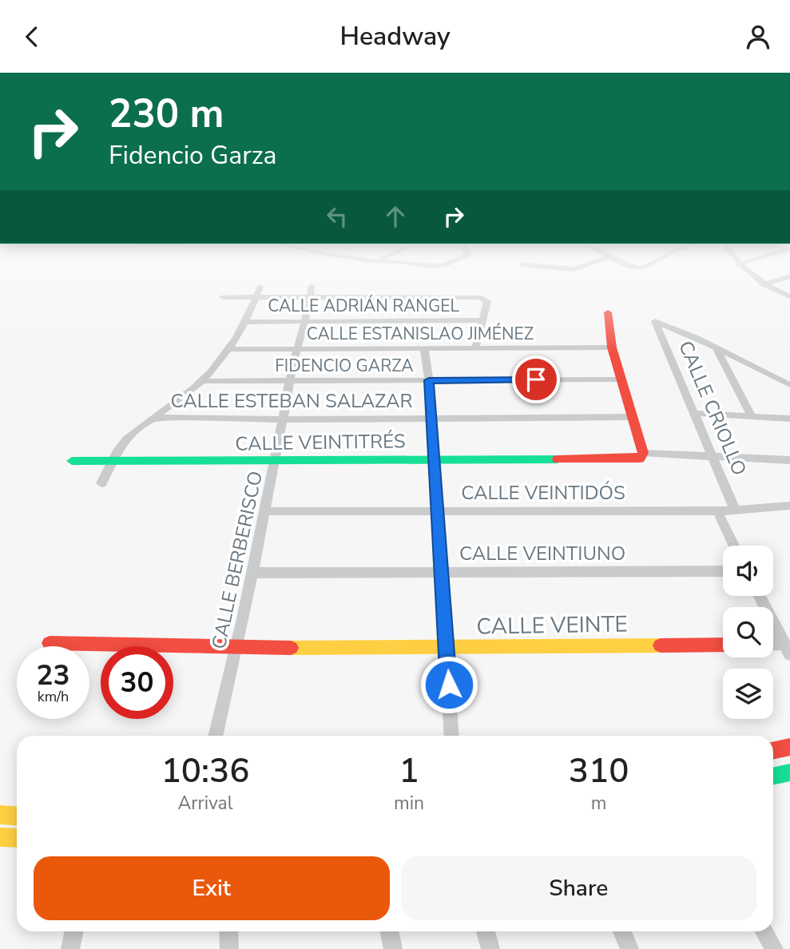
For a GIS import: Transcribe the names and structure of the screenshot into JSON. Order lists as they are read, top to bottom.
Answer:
{
  "streets": {
    "street": [
      "CALLE ADRIÁN RANGEL",
      "CALLE ESTANISLAO JIMÉNEZ",
      "FIDENCIO GARZA",
      "CALLE ESTEBAN SALAZAR",
      "CALLE CRIOLLO",
      "CALLE VEINTITRÉS",
      "CALLE VEINTIDÓS",
      "CALLE VEINTIUNO",
      "CALLE BERBERISCO",
      "CALLE VEINTE"
    ]
  },
  "crossings": [
    ["CALLE ADRIÁN RANGEL", "CALLE BERBERISCO"],
    ["CALLE ESTANISLAO JIMÉNEZ", "CALLE BERBERISCO"],
    ["FIDENCIO GARZA", "CALLE BERBERISCO"],
    ["CALLE ESTEBAN SALAZAR", "CALLE BERBERISCO"],
    ["CALLE CRIOLLO", "CALLE VEINTITRÉS"],
    ["CALLE CRIOLLO", "CALLE VEINTIDÓS"],
    ["CALLE VEINTITRÉS", "CALLE BERBERISCO"],
    ["CALLE VEINTIDÓS", "CALLE BERBERISCO"],
    ["CALLE VEINTIUNO", "CALLE BERBERISCO"],
    ["CALLE BERBERISCO", "CALLE VEINTE"]
  ],
  "page": {
    "header": "Headway",
    "turn": ["230 m", "Fidencio Garza"],
    "speed": "23 km/h",
    "limit": "30",
    "eta": [
      "10:36",
      "Arrival",
      "1",
      "min",
      "310",
      "m"
    ],
    "buttons": ["Exit", "Share"]
  }
}
